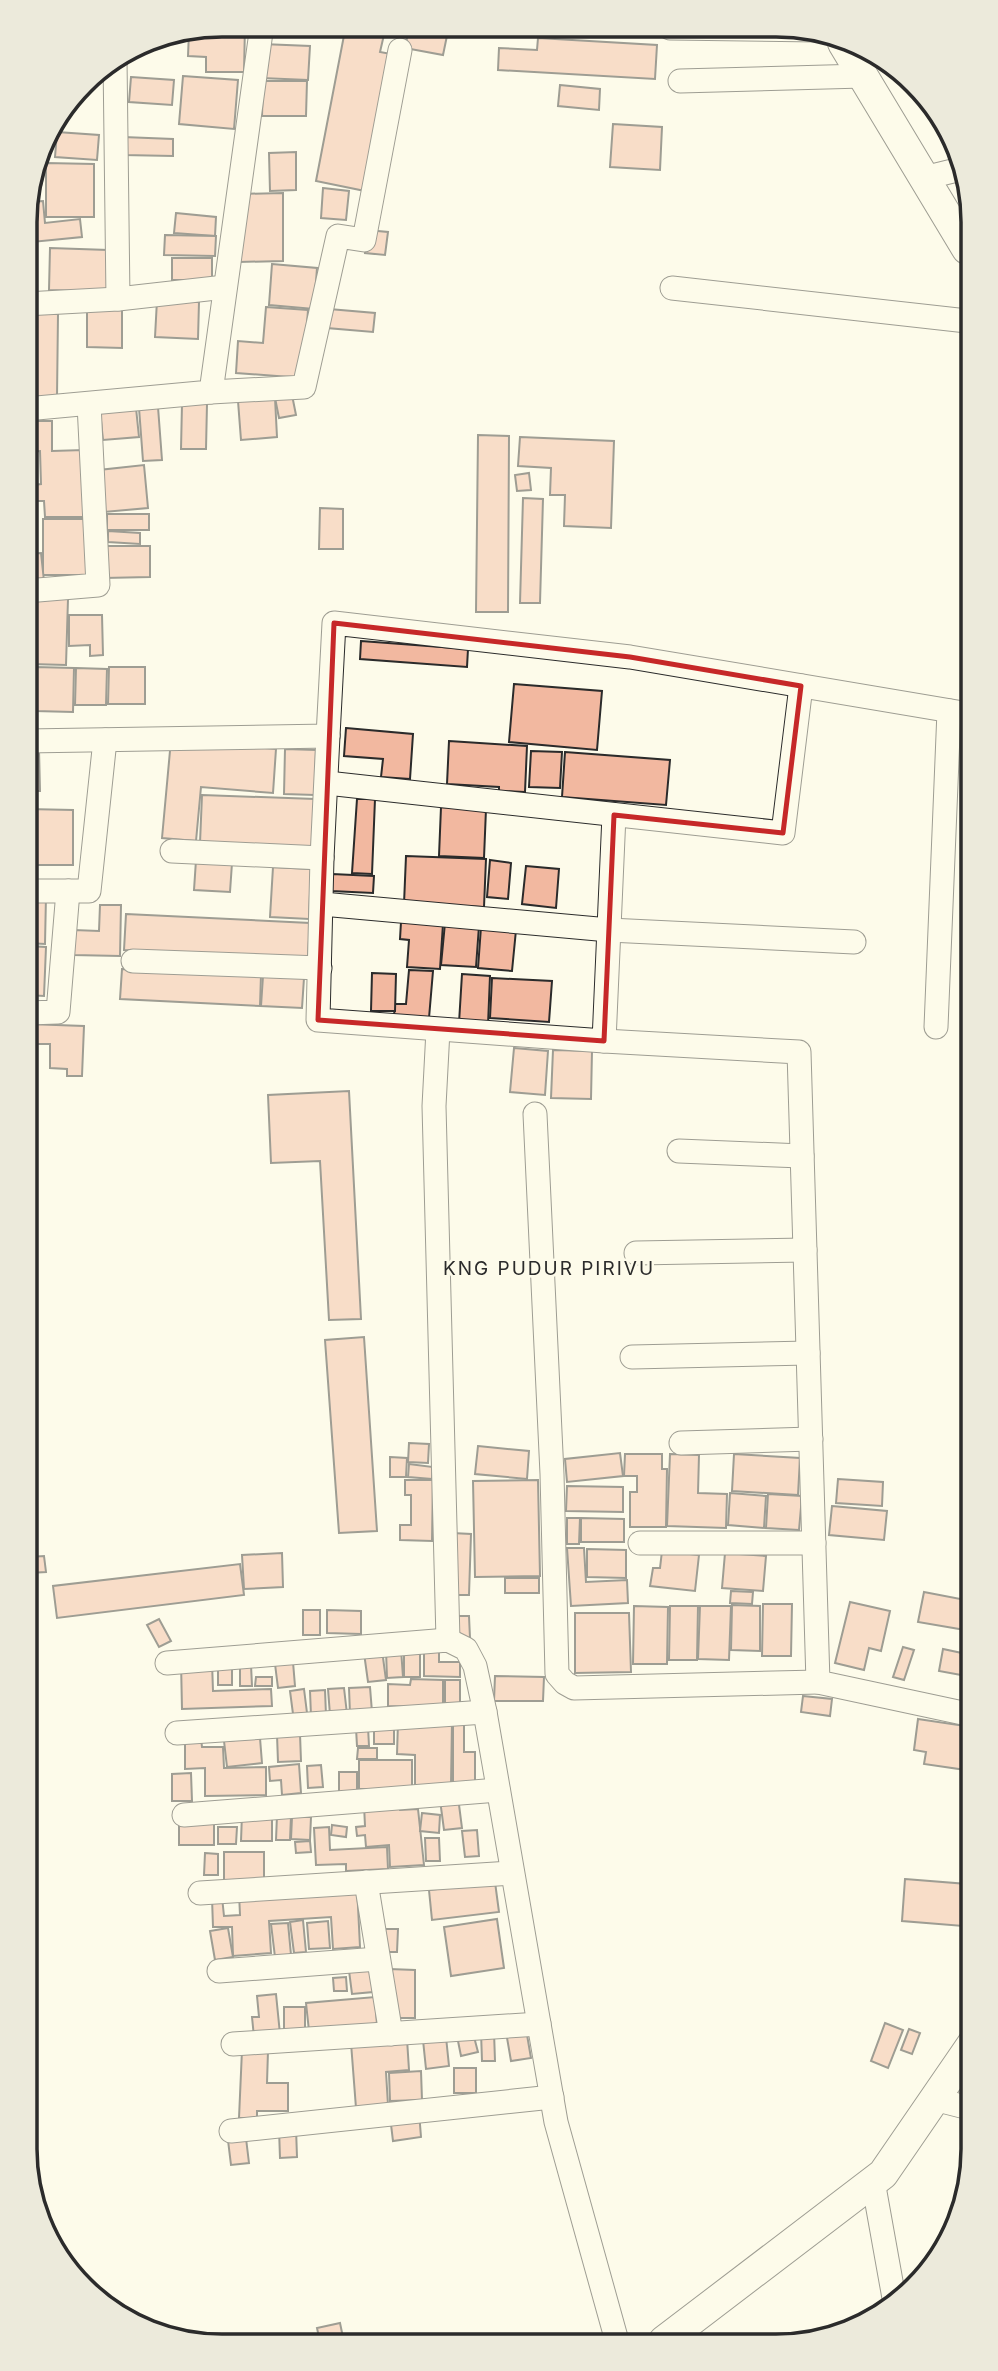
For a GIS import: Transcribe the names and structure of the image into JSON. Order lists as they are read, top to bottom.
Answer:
{
  "districts": ["KNG PUDUR PIRIVU"]
}
